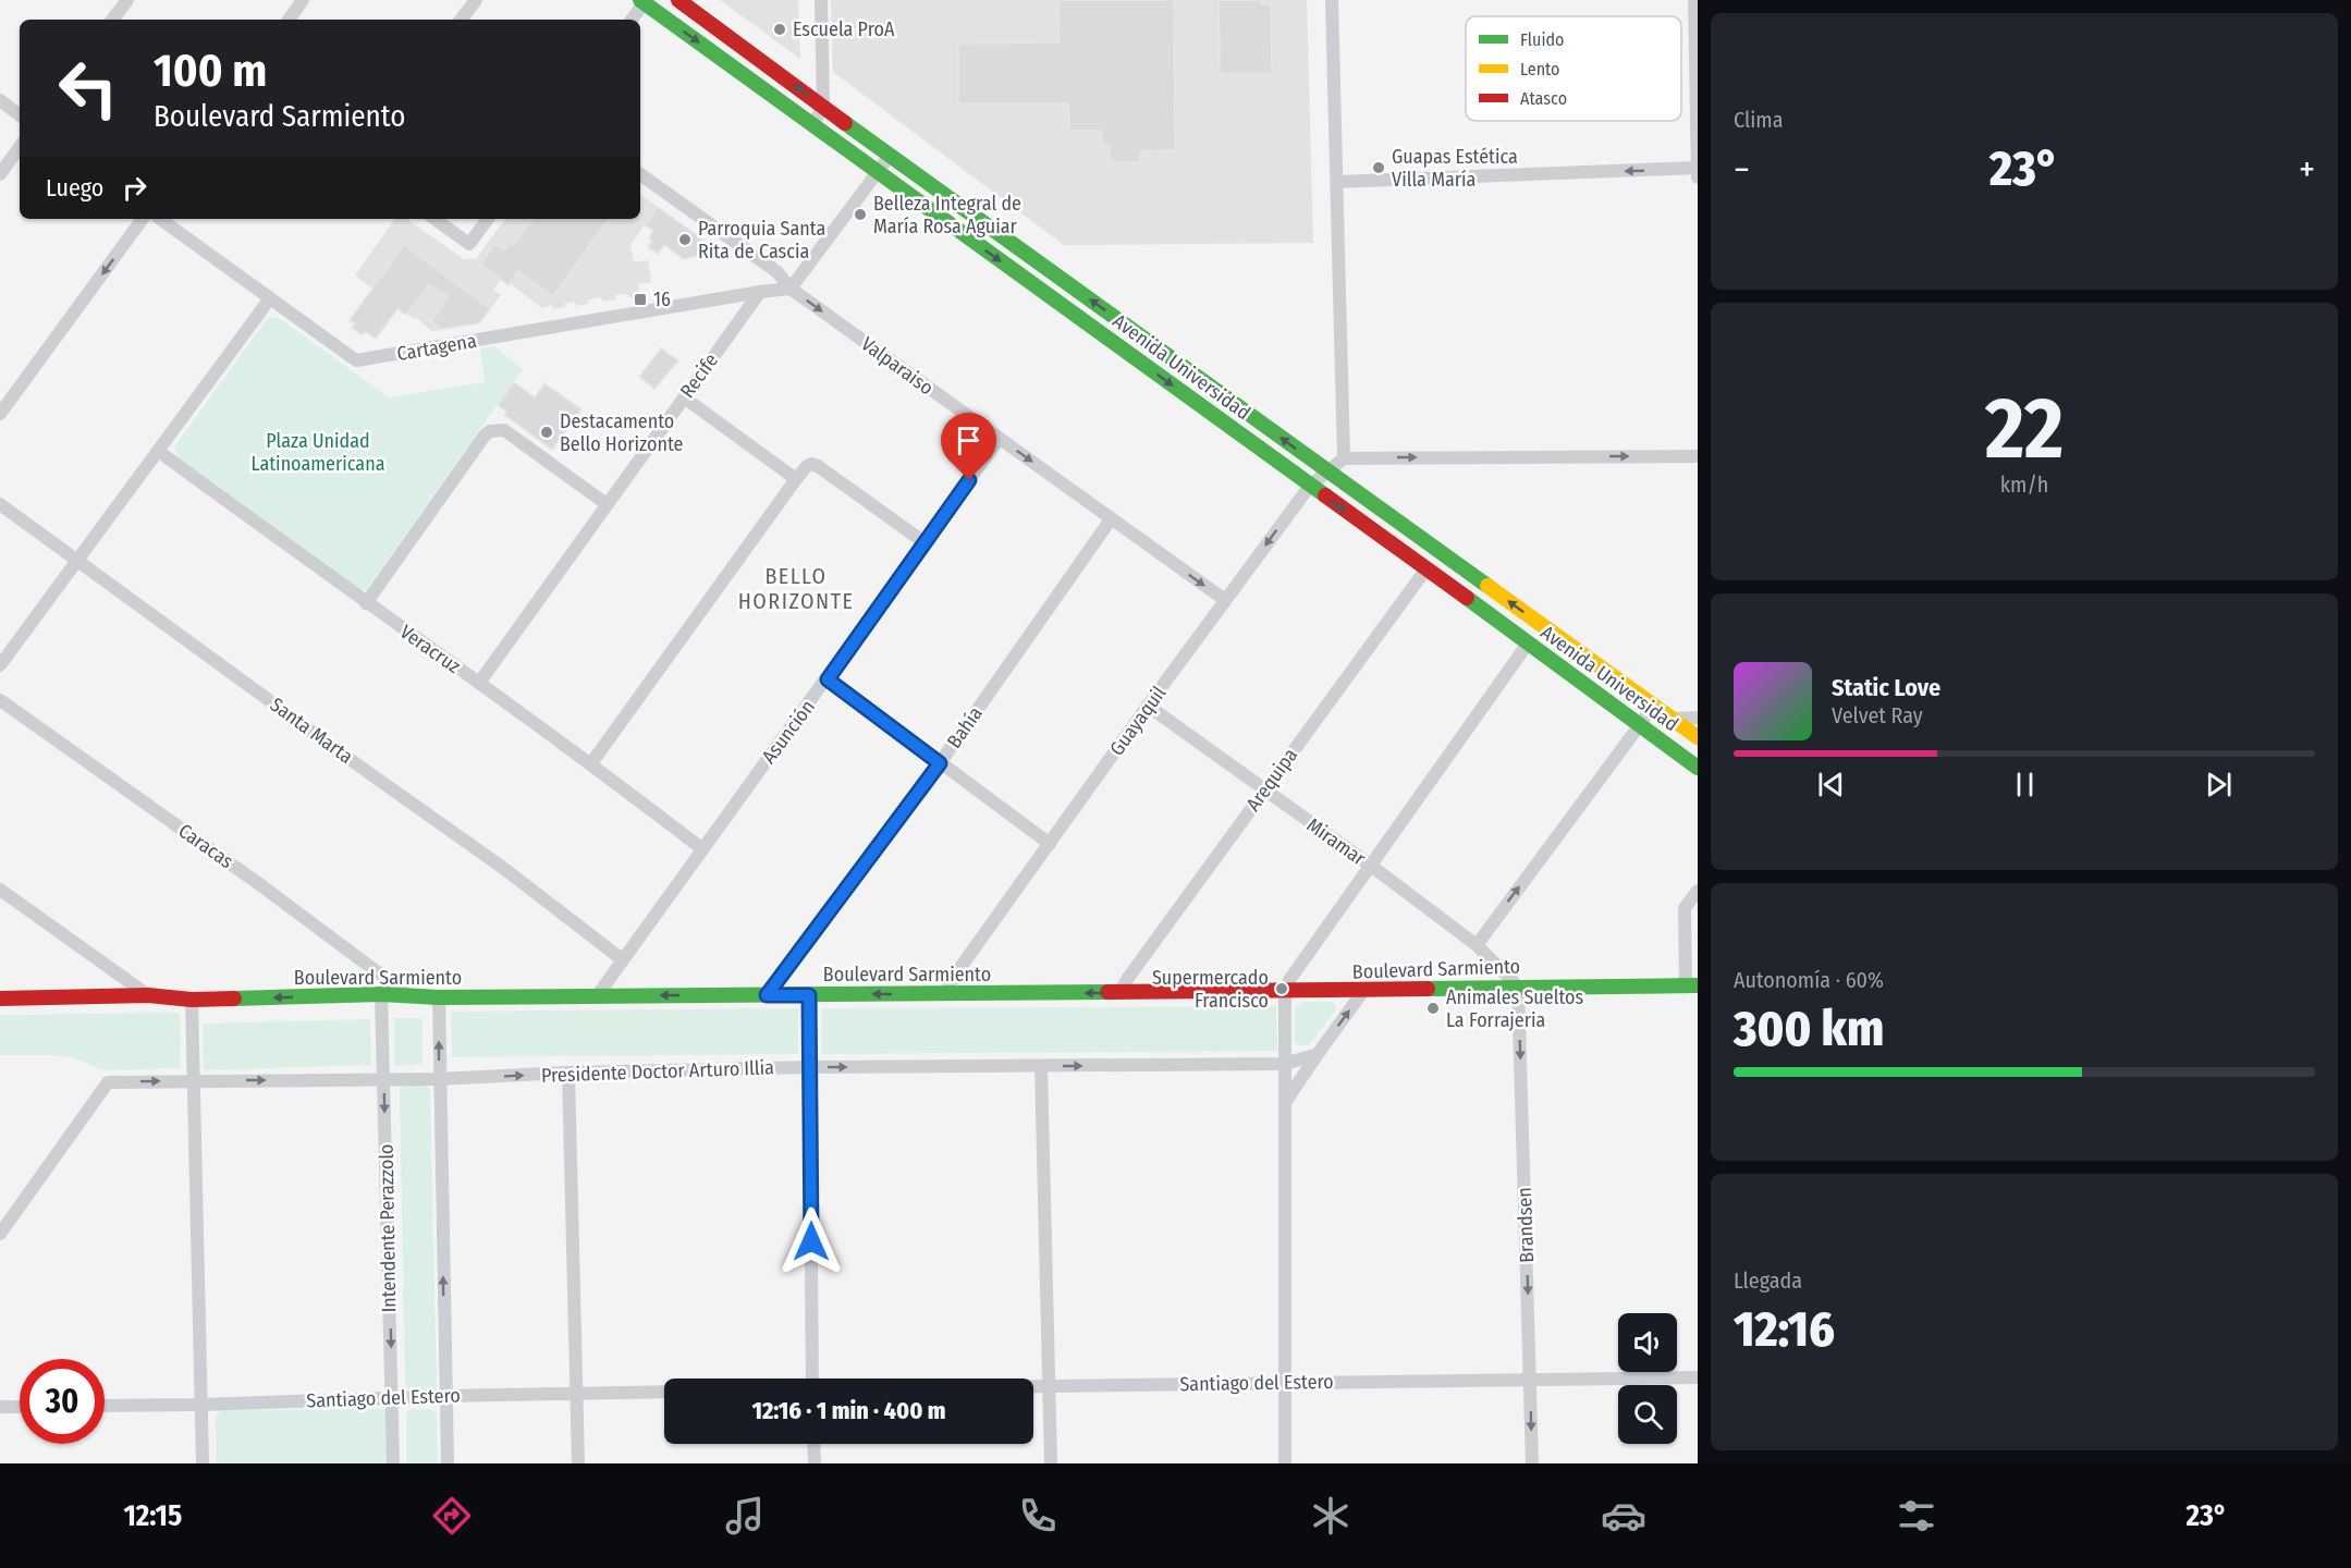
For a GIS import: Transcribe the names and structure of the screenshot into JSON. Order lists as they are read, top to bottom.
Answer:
{
  "streets": {
    "main road": ["Avenida Universidad", "Boulevard Sarmiento"],
    "street": [
      "Cartagena",
      "Valparaiso",
      "Recife",
      "Veracruz",
      "Guayaquil",
      "Bahía",
      "Santa Marta",
      "Asunción",
      "Arequipa",
      "Miramar",
      "Caracas",
      "Presidente Doctor Arturo Illia",
      "Brandsen",
      "Intendente Perazzolo",
      "Santiago del Estero"
    ]
  },
  "crossings": [
    ["Cartagena", "Recife"],
    ["Valparaiso", "Guayaquil"],
    ["Valparaiso", "Bahía"],
    ["Valparaiso", "Asunción"],
    ["Avenida Universidad", "Guayaquil"],
    ["Avenida Universidad", "Arequipa"],
    ["Recife", "Veracruz"],
    ["Veracruz", "Asunción"],
    ["Guayaquil", "Miramar"],
    ["Guayaquil", "Boulevard Sarmiento"],
    ["Bahía", "Boulevard Sarmiento"],
    ["Santa Marta", "Asunción"],
    ["Asunción", "Boulevard Sarmiento"],
    ["Arequipa", "Miramar"],
    ["Arequipa", "Boulevard Sarmiento"],
    ["Miramar", "Boulevard Sarmiento"],
    ["Miramar", "Brandsen"],
    ["Caracas", "Boulevard Sarmiento"],
    ["Boulevard Sarmiento", "Brandsen"],
    ["Boulevard Sarmiento", "Intendente Perazzolo"],
    ["Presidente Doctor Arturo Illia", "Intendente Perazzolo"],
    ["Brandsen", "Santiago del Estero"],
    ["Intendente Perazzolo", "Santiago del Estero"]
  ],
  "one_way": [
    "Valparaiso",
    "Boulevard Sarmiento",
    "Presidente Doctor Arturo Illia",
    "Brandsen"
  ],
  "districts": ["BELLO HORIZONTE"],
  "parks": ["Plaza Unidad Latinoamericana"],
  "places": {
    "other": [
      "Escuela ProA",
      "Guapas Estética Villa María",
      "Belleza Integral de María Rosa Aguiar",
      "Parroquia Santa Rita de Cascia",
      "Destacamento Bello Horizonte",
      "Supermercado Francisco",
      "Animales Sueltos La Forrajeria"
    ],
    "transit": ["16"]
  },
  "legend": ["Fluido", "Lento", "Atasco"],
  "page": {
    "tile": [
      "Clima",
      ["22", "km/h"],
      ["Autonomía · 60%", "300 km"],
      ["Llegada", "12:16"]
    ],
    "turn": ["100 m", "Boulevard Sarmiento"],
    "heat": ["−", "23°", "+"],
    "then": "Luego",
    "song": ["Static Love", "Velvet Ray"],
    "limit": "30",
    "trip": "12:16 · 1 min · 400 m",
    "tabs": ["12:15", "23°"]
  }
}
